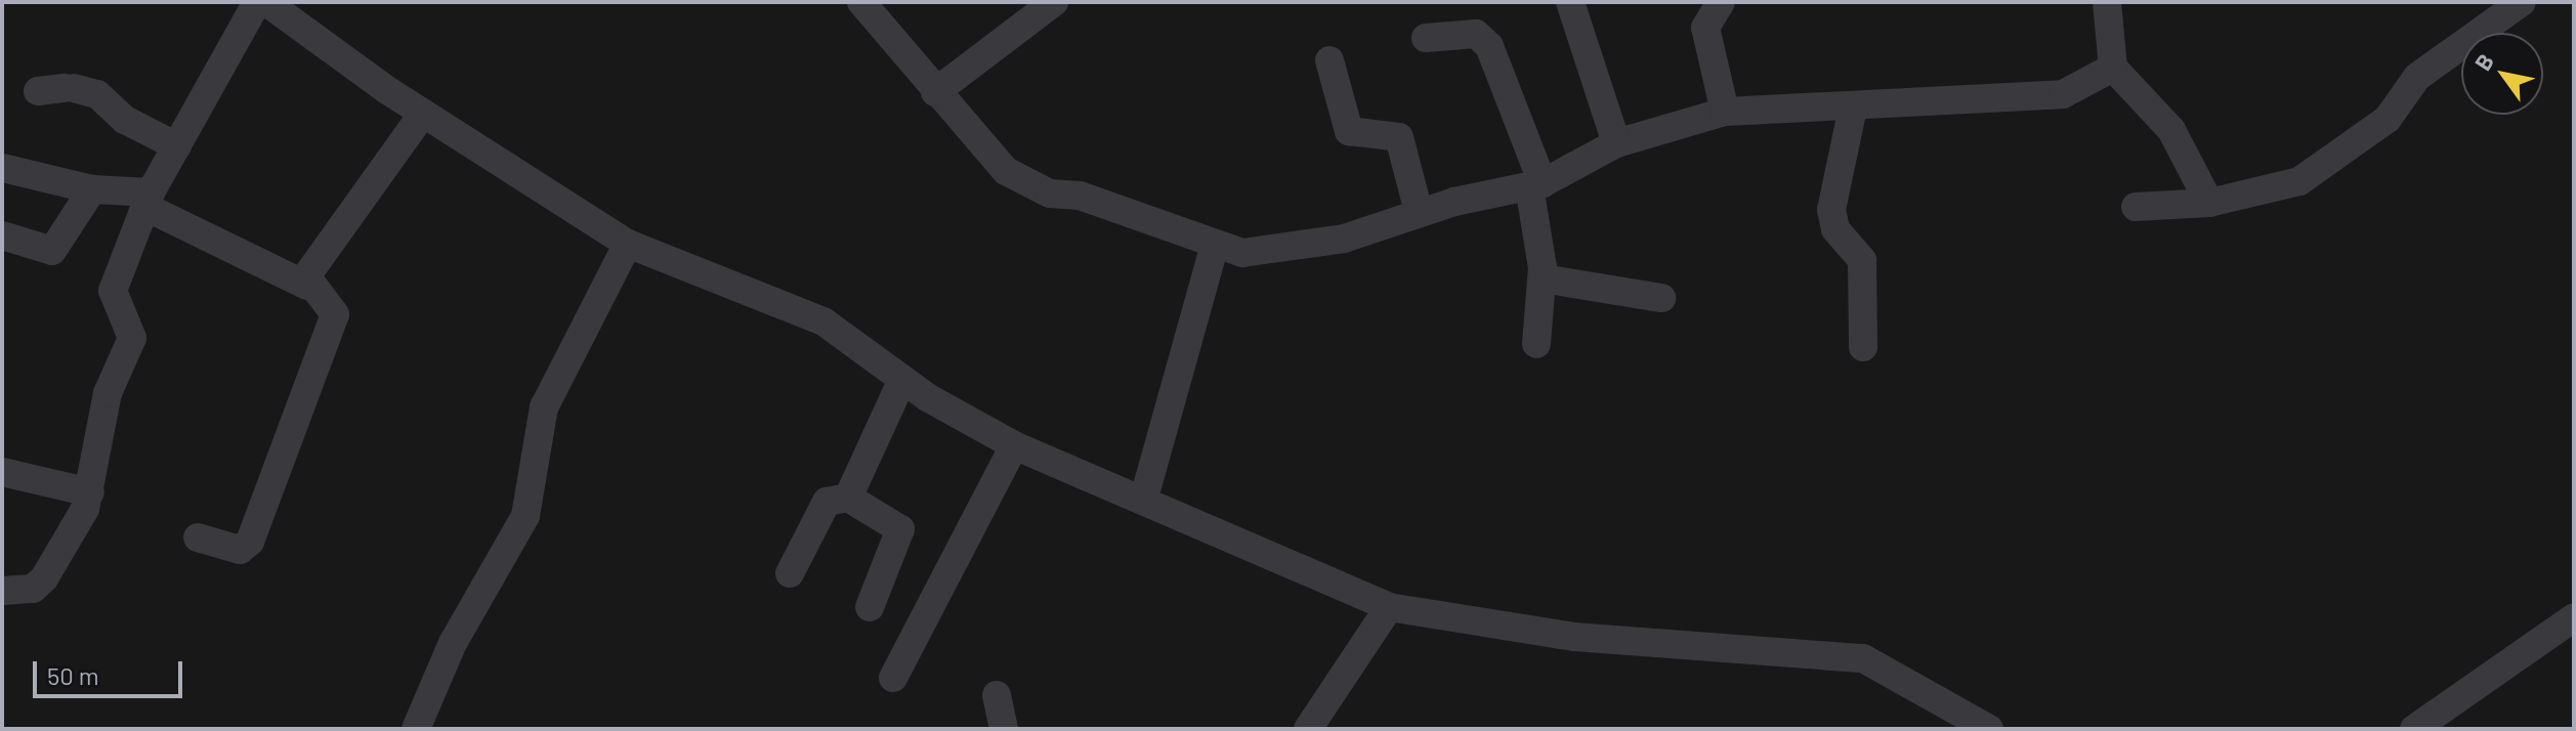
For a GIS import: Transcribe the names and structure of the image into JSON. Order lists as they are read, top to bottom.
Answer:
{
  "scale_bar": "50 m",
  "north": "top left"
}
